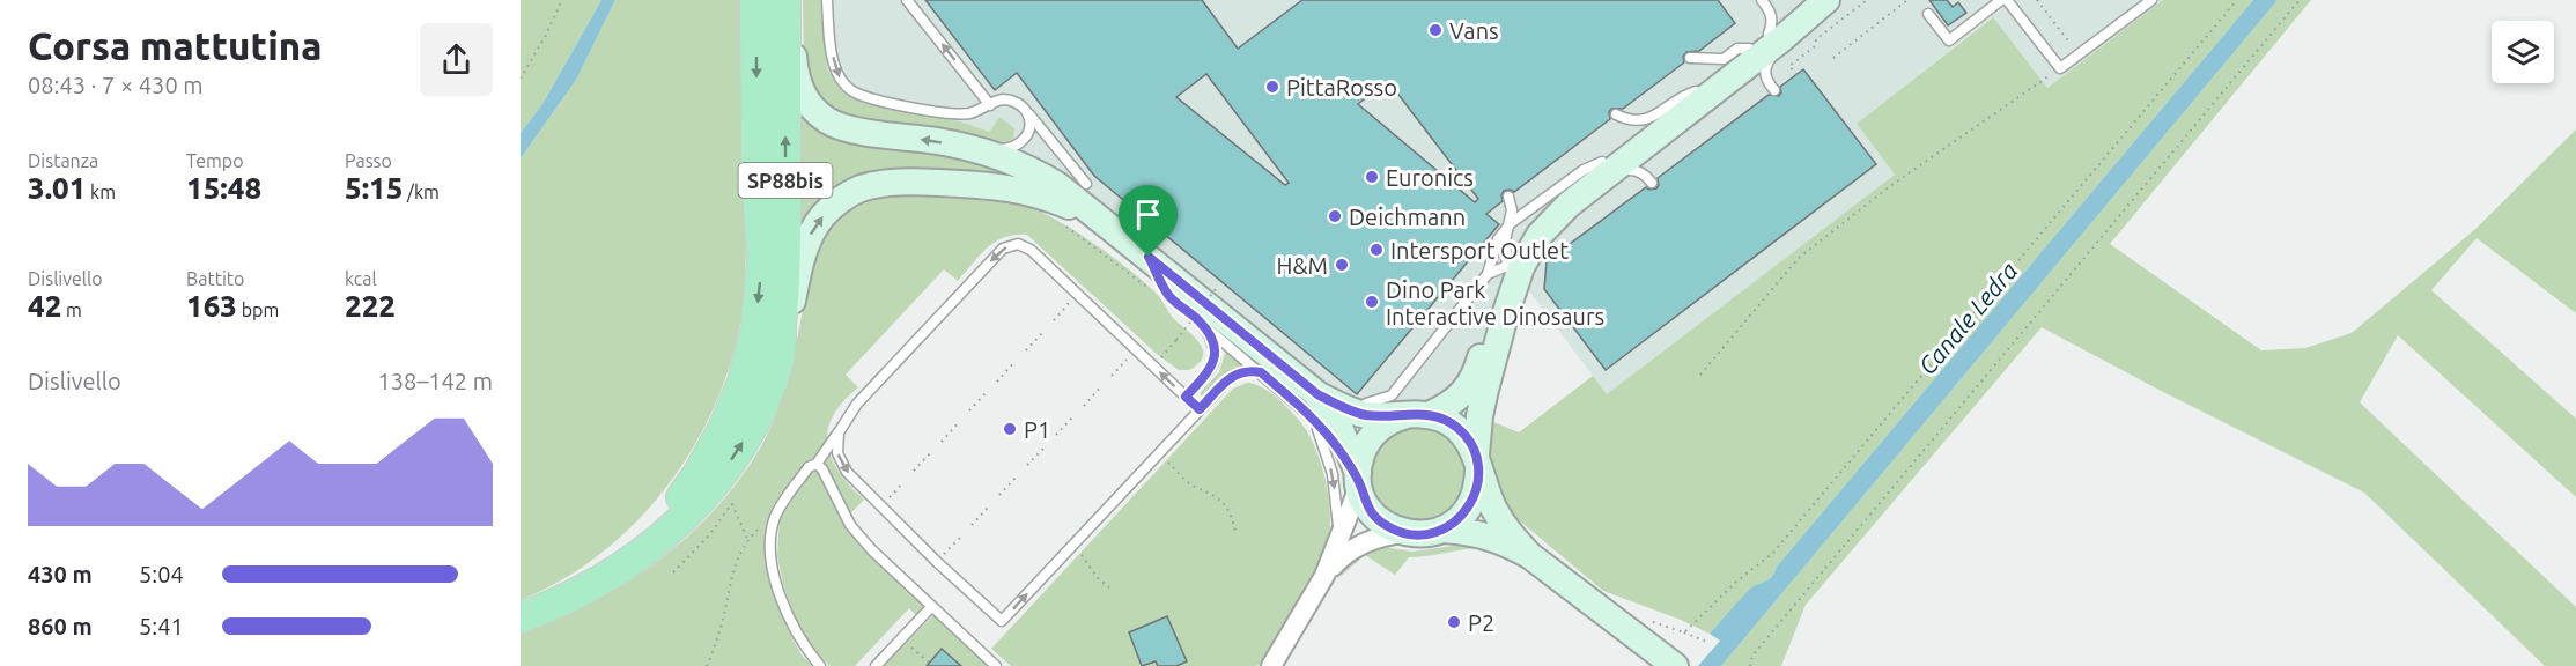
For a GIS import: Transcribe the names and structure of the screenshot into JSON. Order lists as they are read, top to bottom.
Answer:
{
  "streets": {
    "main road": ["SP88bis"]
  },
  "water": ["Canale Ledra"],
  "places": [
    "Vans",
    "PittaRosso",
    "Euronics",
    "Deichmann",
    "Intersport Outlet",
    "H&M",
    "Dino Park Interactive Dinosaurs",
    "P1",
    "P2"
  ],
  "page": {
    "heading": ["Corsa mattutina", "08:43 · 7 × 430 m"],
    "stats": [
      ["Distanza", "3.01 km"],
      ["Tempo", "15:48"],
      ["Passo", "5:15 /km"],
      ["Dislivello", "42 m"],
      ["Battito", "163 bpm"],
      ["kcal", "222"]
    ],
    "chart": ["Dislivello", "138–142 m"],
    "list": [
      {
        "name": "430 m",
        "note": "5:04"
      },
      {
        "name": "860 m",
        "note": "5:41"
      }
    ]
  }
}
